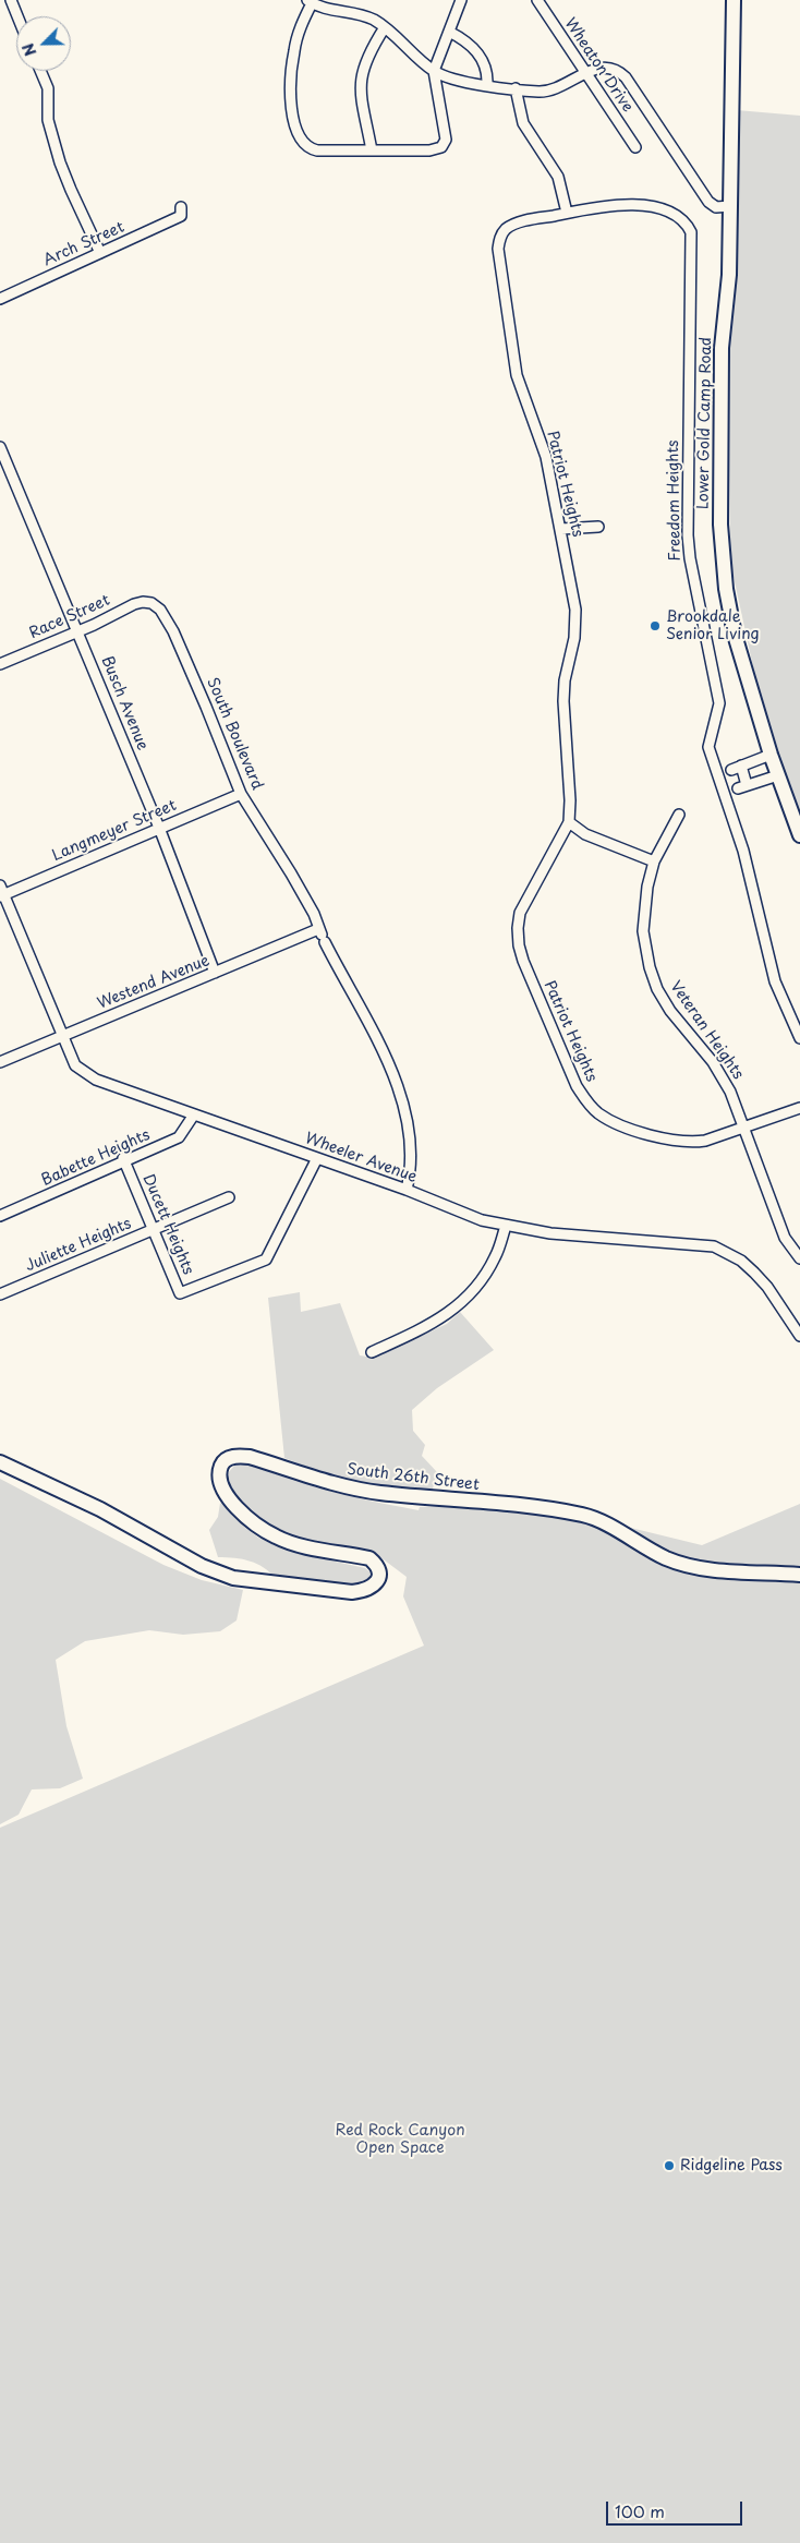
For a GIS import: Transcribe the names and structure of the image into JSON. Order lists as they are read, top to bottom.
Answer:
{
  "streets": {
    "street": [
      "Wheaton Drive",
      "Arch Street",
      "Lower Gold Camp Road",
      "Patriot Heights",
      "Freedom Heights",
      "Race Street",
      "Busch Avenue",
      "South Boulevard",
      "Langmeyer Street",
      "Westend Avenue",
      "Veteran Heights",
      "Babette Heights",
      "Wheeler Avenue",
      "Ducett Heights",
      "Juliette Heights",
      "South 26th Street"
    ]
  },
  "crossings": [
    ["Patriot Heights", "Freedom Heights"],
    ["Patriot Heights", "Veteran Heights"],
    ["Race Street", "Busch Avenue"],
    ["Race Street", "South Boulevard"],
    ["Busch Avenue", "Langmeyer Street"],
    ["Busch Avenue", "Westend Avenue"],
    ["South Boulevard", "Langmeyer Street"],
    ["South Boulevard", "Westend Avenue"],
    ["South Boulevard", "Wheeler Avenue"],
    ["Langmeyer Street", "Wheeler Avenue"],
    ["Westend Avenue", "Wheeler Avenue"],
    ["Babette Heights", "Wheeler Avenue"],
    ["Babette Heights", "Ducett Heights"],
    ["Wheeler Avenue", "Ducett Heights"],
    ["Ducett Heights", "Juliette Heights"]
  ],
  "parks": ["Red Rock Canyon Open Space"],
  "places": ["Brookdale Senior Living", "Ridgeline Pass"],
  "scale_bar": "100 m",
  "north": "bottom left"
}
